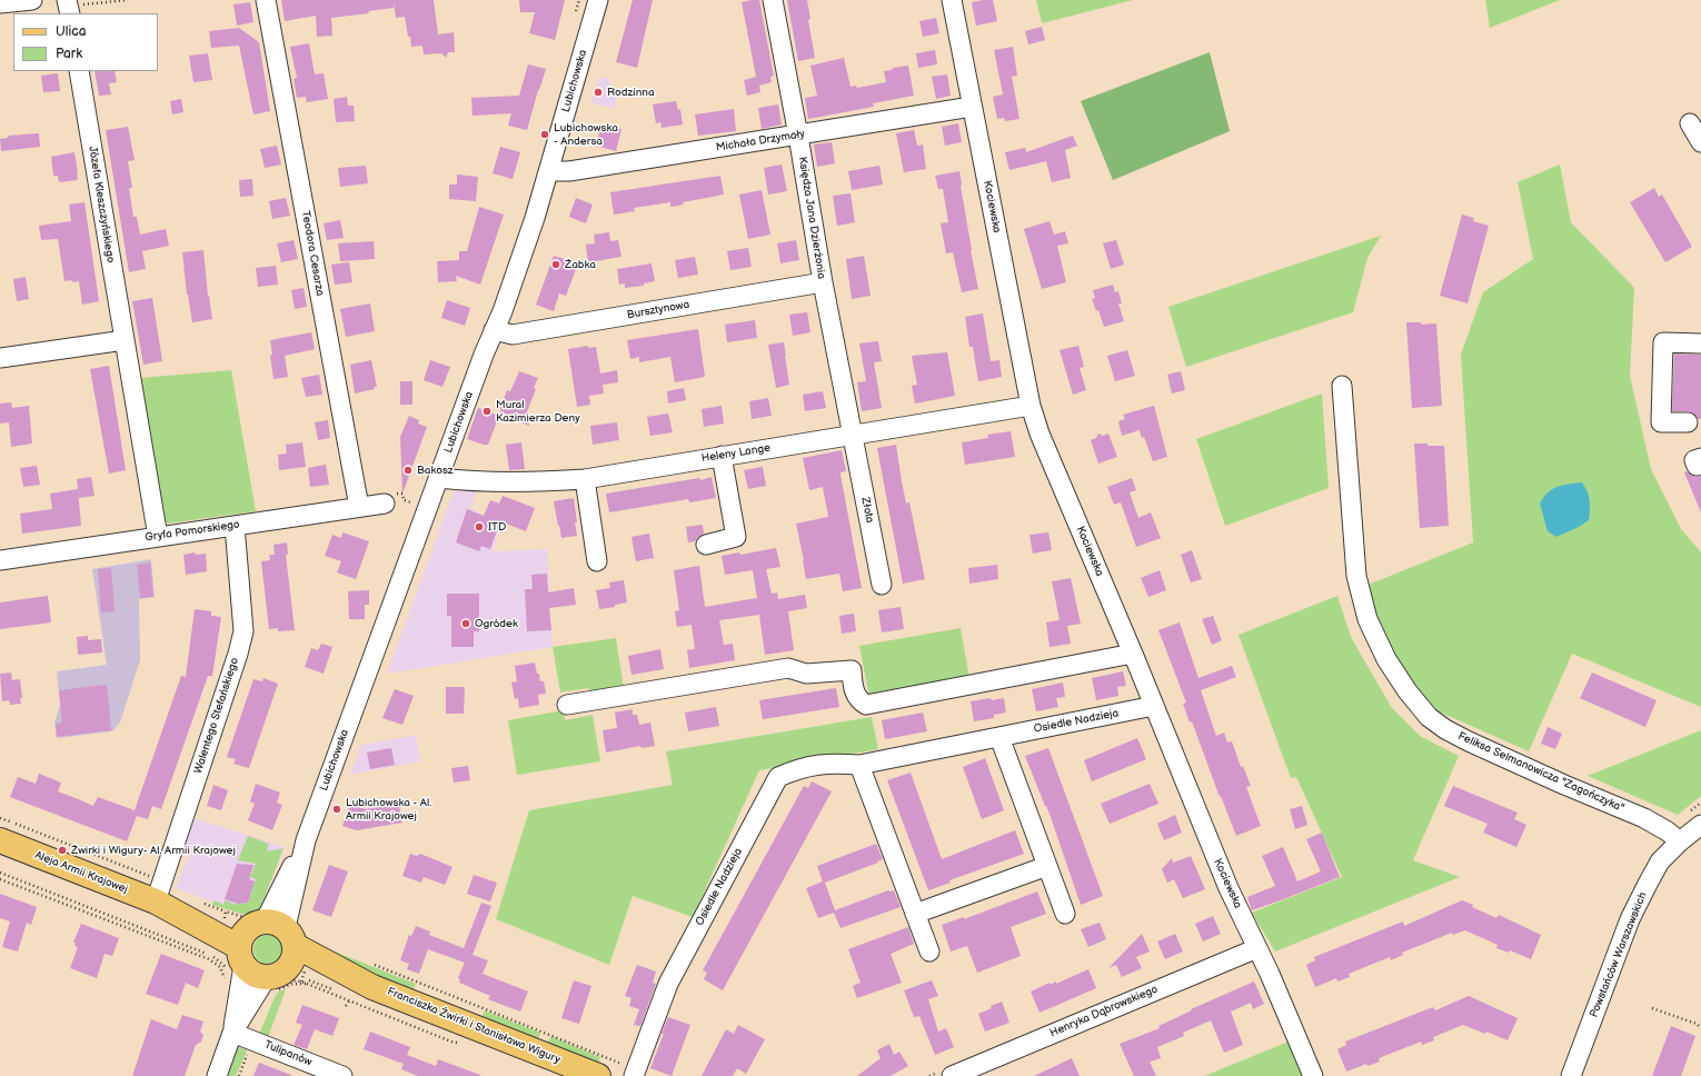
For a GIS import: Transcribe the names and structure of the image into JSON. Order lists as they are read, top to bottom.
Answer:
{
  "streets": {
    "main road": ["Aleja Armii Krajowej", "Franciszka Żwirki i Stanisława Wigury"],
    "street": [
      "Lubichowska",
      "Michała Drzymały",
      "Józefa Kleszczyńskiego",
      "Kociewska",
      "Księdza Jana Dzierżonia",
      "Teodora Cesarza",
      "Bursztynowa",
      "Heleny Lange",
      "Złota",
      "Gryfa Pomorskiego",
      "Walentego Stefańskiego",
      "Osiedle Nadzieja",
      "Feliksa Selmanowicza \"Zagończyka\"",
      "Powstańców Warszawskich",
      "Henryka Dąbrowskiego",
      "Tulipanów"
    ]
  },
  "crossings": [
    ["Lubichowska", "Michała Drzymały"],
    ["Lubichowska", "Bursztynowa"],
    ["Lubichowska", "Heleny Lange"],
    ["Lubichowska", "Aleja Armii Krajowej"],
    ["Lubichowska", "Franciszka Żwirki i Stanisława Wigury"],
    ["Lubichowska", "Tulipanów"],
    ["Michała Drzymały", "Kociewska"],
    ["Michała Drzymały", "Księdza Jana Dzierżonia"],
    ["Józefa Kleszczyńskiego", "Gryfa Pomorskiego"],
    ["Kociewska", "Heleny Lange"],
    ["Kociewska", "Osiedle Nadzieja"],
    ["Kociewska", "Henryka Dąbrowskiego"],
    ["Księdza Jana Dzierżonia", "Bursztynowa"],
    ["Księdza Jana Dzierżonia", "Heleny Lange"],
    ["Księdza Jana Dzierżonia", "Złota"],
    ["Teodora Cesarza", "Gryfa Pomorskiego"],
    ["Heleny Lange", "Złota"],
    ["Gryfa Pomorskiego", "Walentego Stefańskiego"],
    ["Walentego Stefańskiego", "Aleja Armii Krajowej"],
    ["Feliksa Selmanowicza \"Zagończyka\"", "Powstańców Warszawskich"],
    ["Aleja Armii Krajowej", "Franciszka Żwirki i Stanisława Wigury"]
  ],
  "places": [
    "Rodzinna",
    "Lubichowska - Andersa",
    "Żabka",
    "Mural Kazimierza Deny",
    "Bakosz",
    "ITD",
    "Ogródek",
    "Lubichowska - Al. Armii Krajowej",
    "Żwirki i Wigury- Al. Armii Krajowej"
  ],
  "legend": ["Ulica", "Park"]
}
